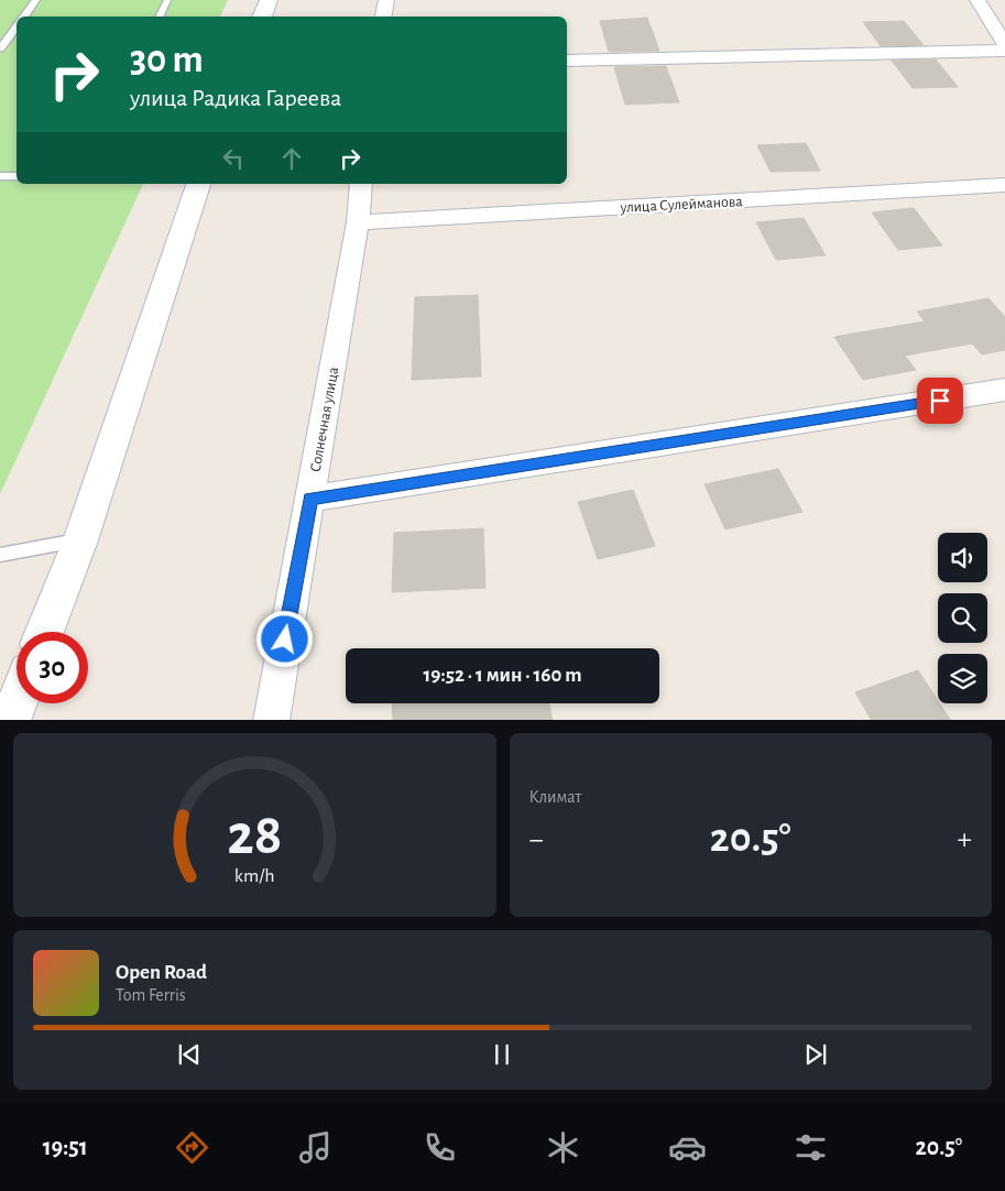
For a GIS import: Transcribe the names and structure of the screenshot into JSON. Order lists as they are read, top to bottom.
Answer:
{
  "streets": {
    "street": ["улица Сулейманова", "Солнечная улица"]
  },
  "crossings": [
    ["улица Сулейманова", "Солнечная улица"]
  ],
  "page": {
    "turn": ["30 m", "улица Радика Гареева"],
    "limit": "30",
    "trip": "19:52 · 1 мин · 160 m",
    "tile": "Климат",
    "heat": ["−", "20.5°", "+"],
    "song": ["Open Road", "Tom Ferris"],
    "tabs": ["19:51", "20.5°"],
    "gauge": ["28", "km/h"]
  }
}
